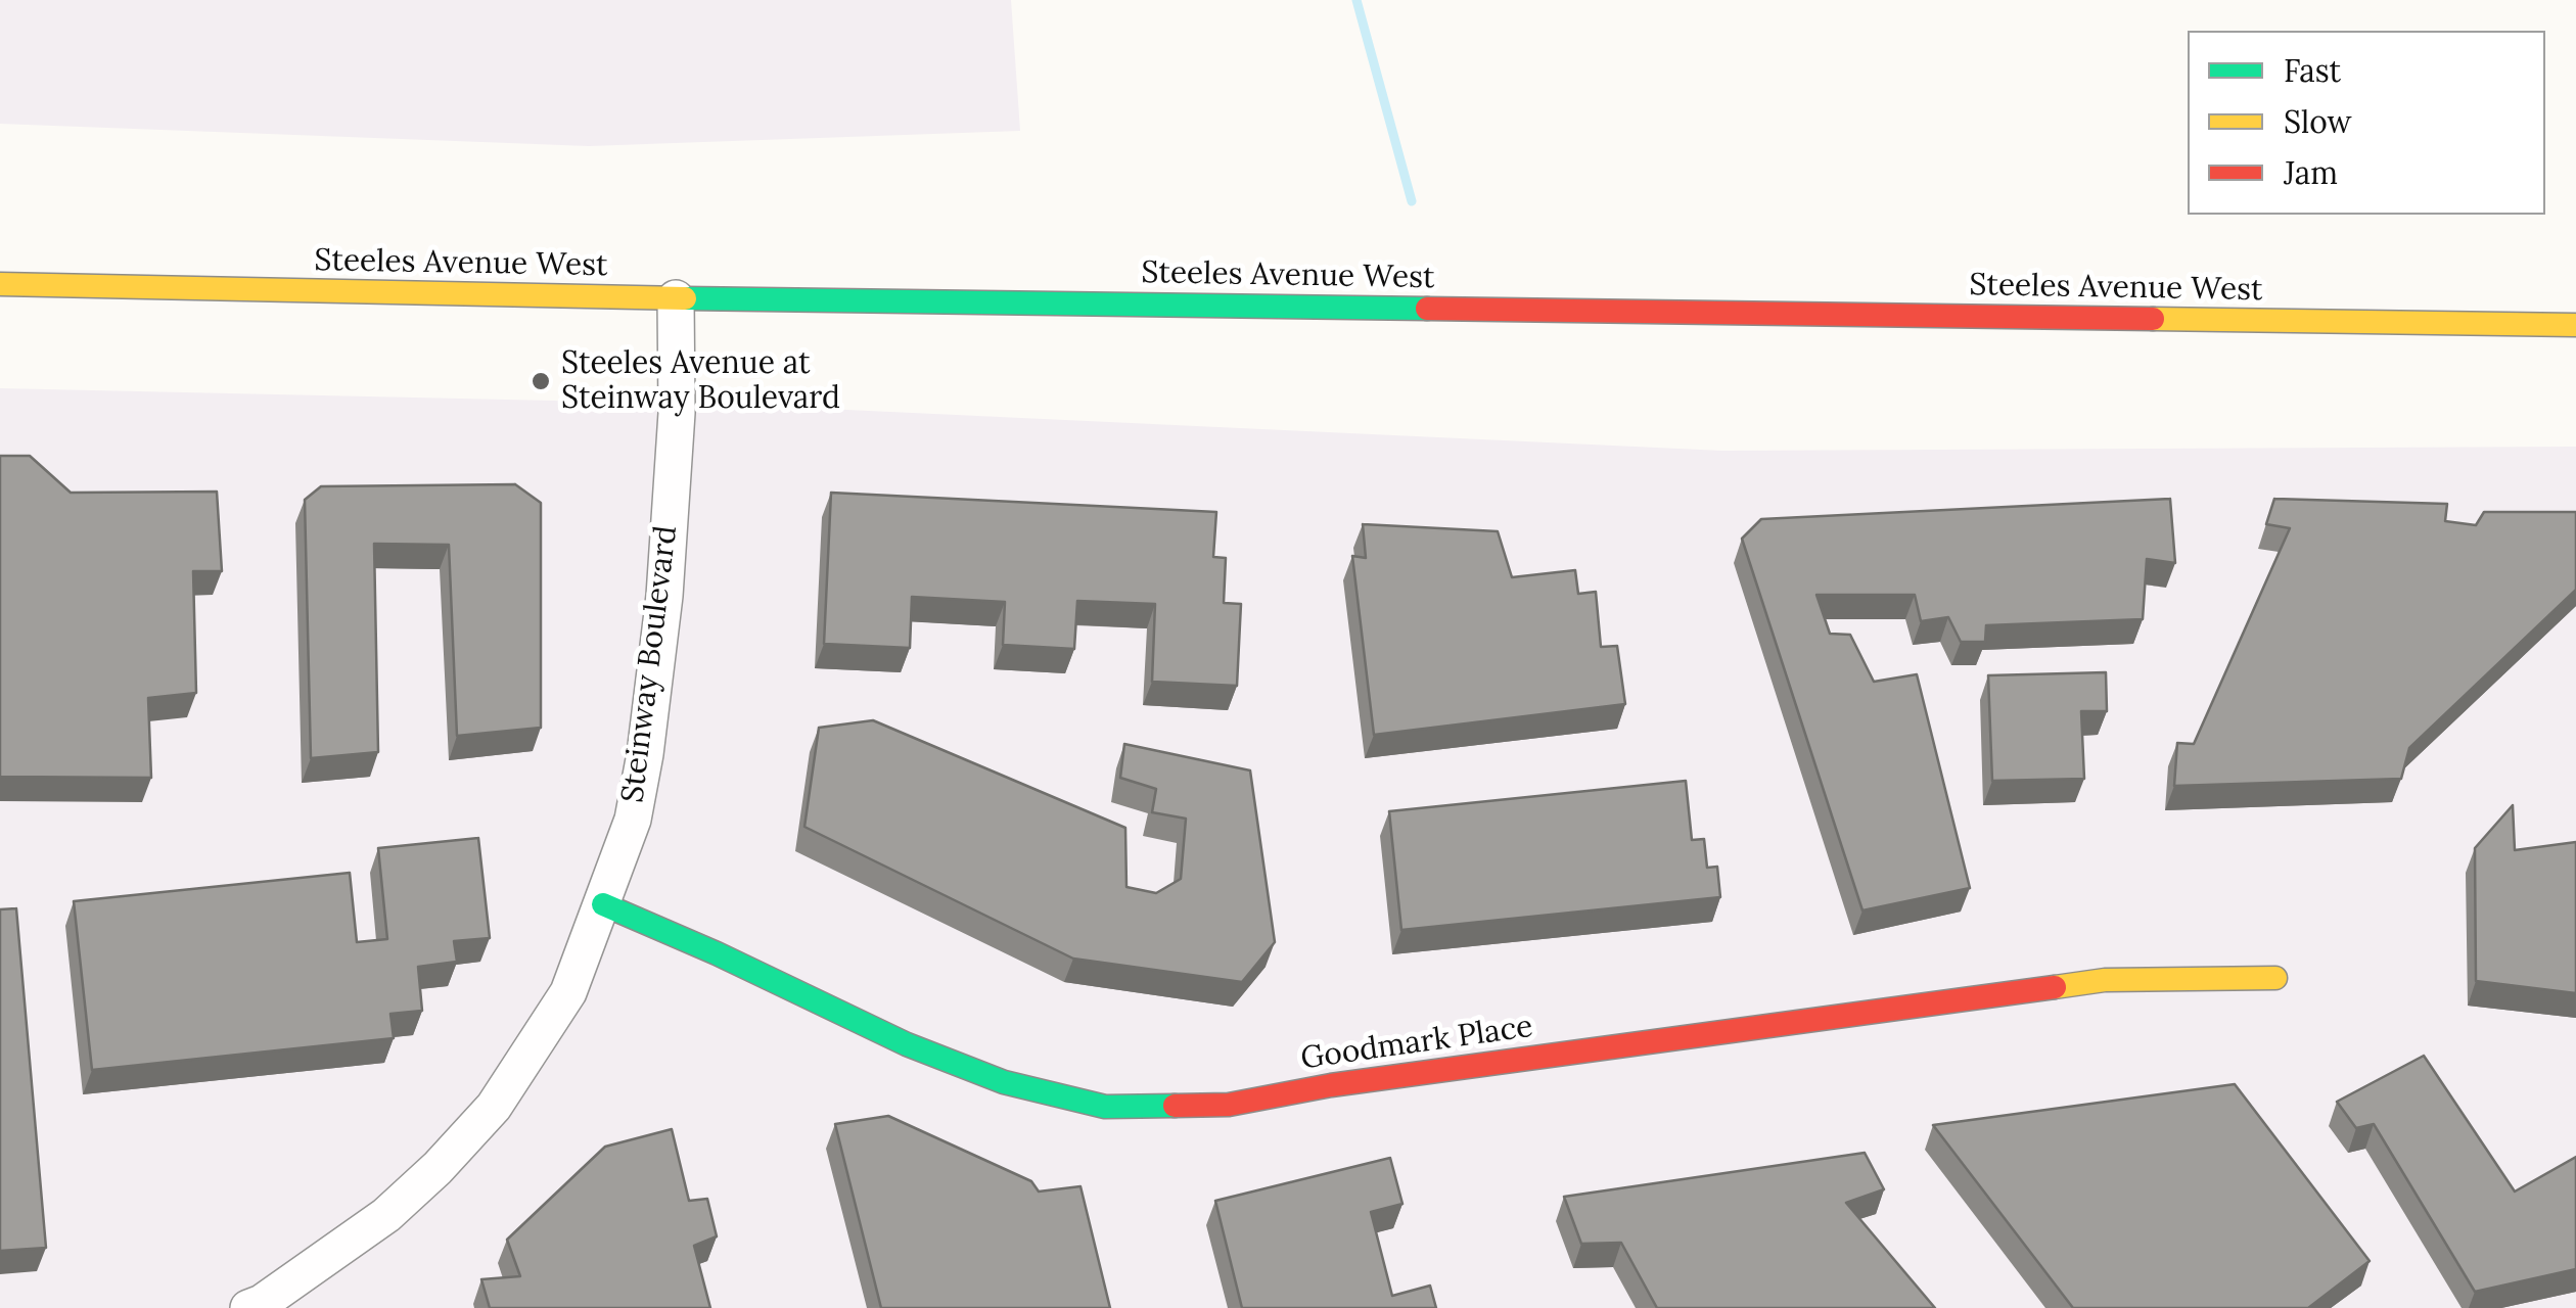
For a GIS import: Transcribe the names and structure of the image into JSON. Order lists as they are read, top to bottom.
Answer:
{
  "streets": {
    "main road": ["Steeles Avenue West", "Goodmark Place"],
    "street": ["Steinway Boulevard"]
  },
  "crossings": [
    ["Steeles Avenue West", "Steinway Boulevard"],
    ["Steinway Boulevard", "Goodmark Place"]
  ],
  "places": ["Steeles Avenue at Steinway Boulevard"],
  "legend": ["Fast", "Slow", "Jam"]
}
